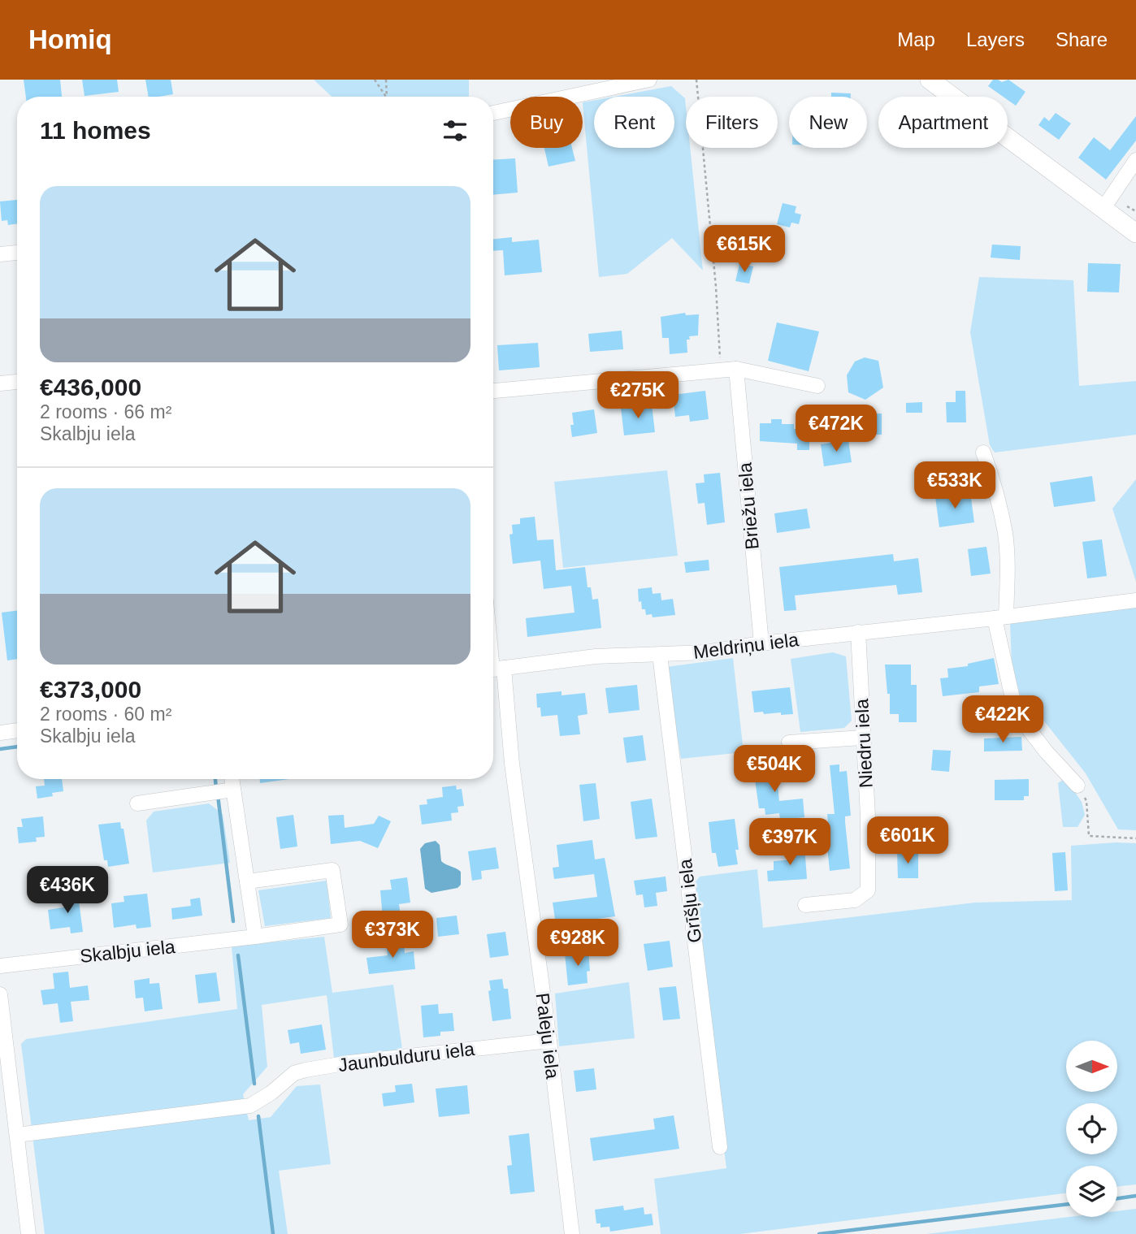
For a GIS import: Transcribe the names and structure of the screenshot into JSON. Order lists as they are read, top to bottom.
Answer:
{
  "streets": {
    "street": [
      "Briežu iela",
      "Meldriņu iela",
      "Niedru iela",
      "Grīšļu iela",
      "Skalbju iela",
      "Paleju iela",
      "Jaunbulduru iela"
    ]
  },
  "crossings": [
    ["Briežu iela", "Meldriņu iela"],
    ["Meldriņu iela", "Niedru iela"],
    ["Meldriņu iela", "Grīšļu iela"],
    ["Meldriņu iela", "Paleju iela"],
    ["Paleju iela", "Jaunbulduru iela"]
  ],
  "north": "right",
  "page": {
    "header": "Homiq",
    "nav": ["Map", "Layers", "Share"],
    "chip": [
      "Buy",
      "Rent",
      "Filters",
      "New",
      "Apartment"
    ],
    "heading": "11 homes",
    "list": [
      {
        "name": "€436,000",
        "note": "2 rooms · 66 m² · Skalbju iela"
      },
      {
        "name": "€373,000",
        "note": "2 rooms · 60 m² · Skalbju iela"
      }
    ],
    "price": [
      "€615K",
      "€275K",
      "€472K",
      "€533K",
      "€422K",
      "€504K",
      "€601K",
      "€397K",
      "€436K",
      "€373K",
      "€928K"
    ]
  }
}
